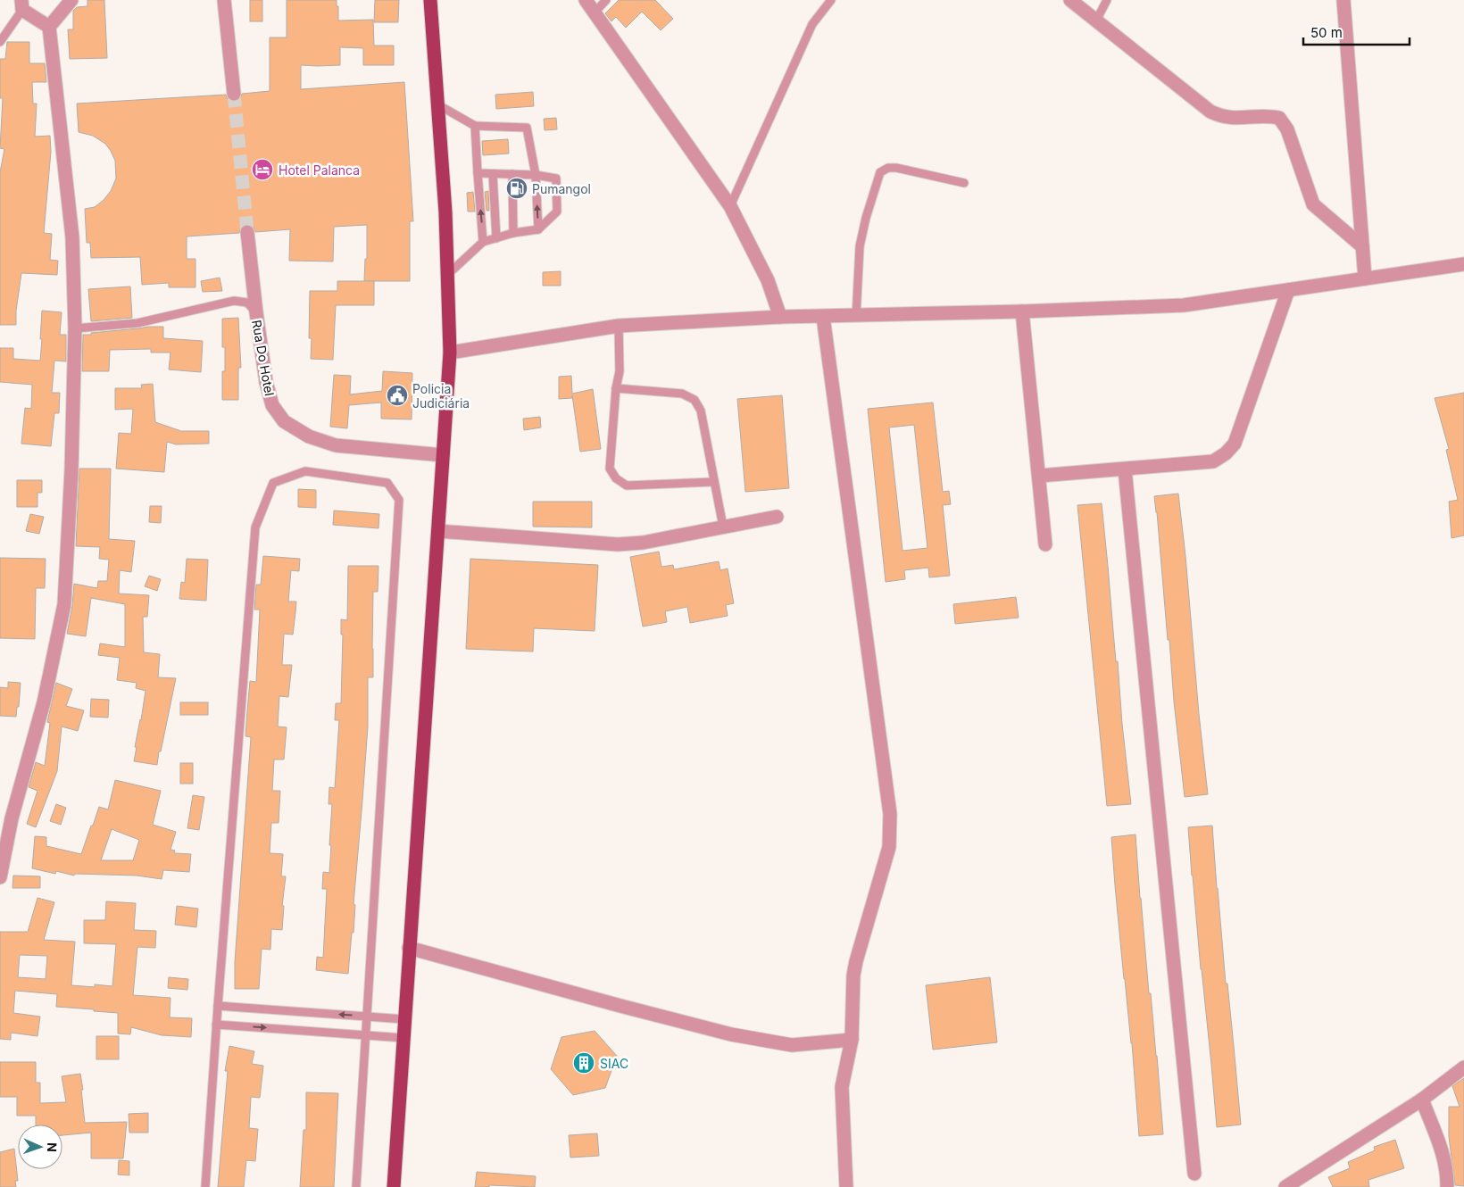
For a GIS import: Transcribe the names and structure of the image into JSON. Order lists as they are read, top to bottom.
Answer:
{
  "streets": {
    "street": ["Rua Do Hotel"]
  },
  "places": {
    "hotel": ["Hotel Palanca"],
    "fuel station": ["Pumangol"],
    "public building": ["Policia Judiciária"],
    "building": ["SIAC"]
  },
  "scale_bar": "50 m",
  "north": "right"
}
